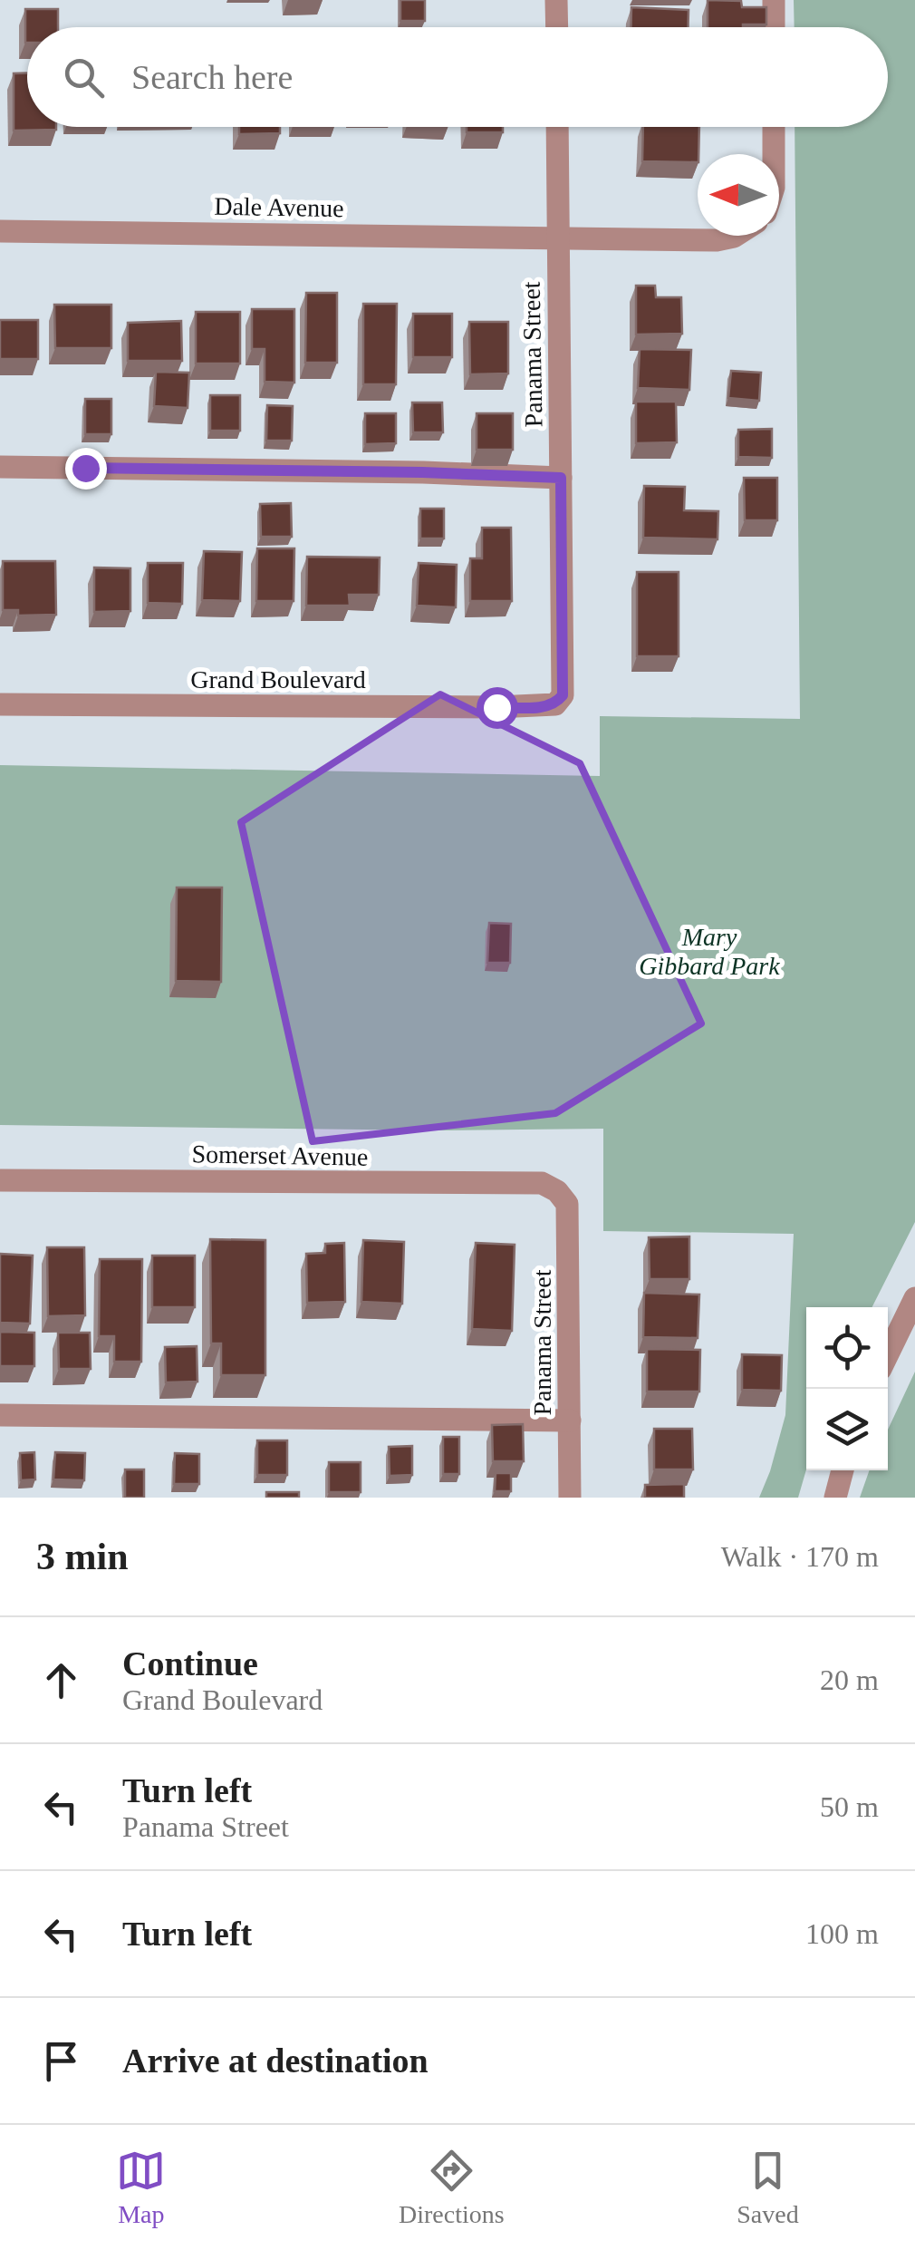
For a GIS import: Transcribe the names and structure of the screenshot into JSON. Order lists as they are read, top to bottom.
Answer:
{
  "streets": {
    "street": [
      "Dale Avenue",
      "Panama Street",
      "Grand Boulevard",
      "Somerset Avenue"
    ]
  },
  "crossings": [
    ["Dale Avenue", "Panama Street"],
    ["Panama Street", "Grand Boulevard"],
    ["Panama Street", "Somerset Avenue"]
  ],
  "parks": ["Mary Gibbard Park"],
  "north": "left",
  "page": {
    "search": "Search here",
    "heading": ["3 min", "Walk · 170 m"],
    "list": [
      ["Continue", "Grand Boulevard", "20 m"],
      ["Turn left", "Panama Street", "50 m"],
      ["Turn left", "100 m"],
      "Arrive at destination"
    ],
    "nav": ["Map", "Directions", "Saved"]
  }
}
